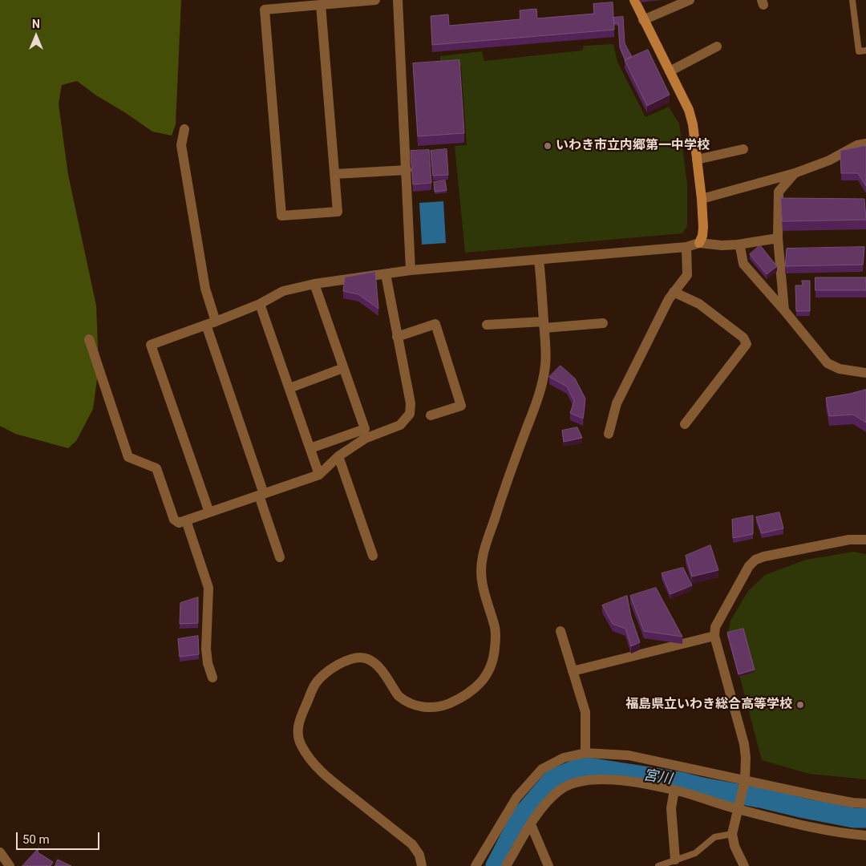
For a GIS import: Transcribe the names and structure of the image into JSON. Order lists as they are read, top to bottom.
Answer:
{
  "water": ["宮川"],
  "places": ["いわき市立内郷第一中学校", "福島県立いわき総合高等学校"],
  "scale_bar": "50 m",
  "north": "top"
}
